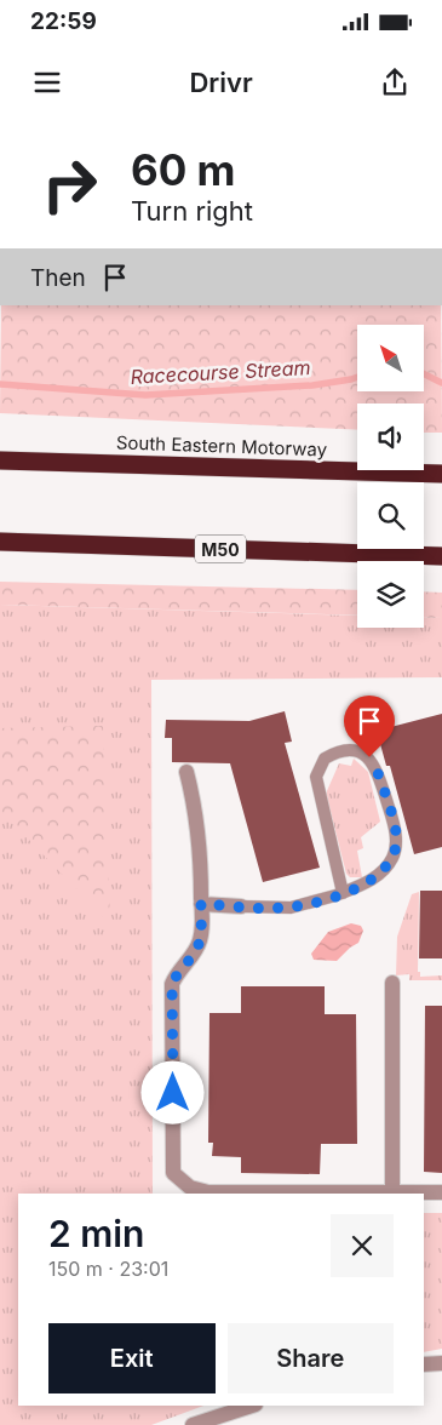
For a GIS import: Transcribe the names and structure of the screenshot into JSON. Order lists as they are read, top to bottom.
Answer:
{
  "streets": {
    "highway": ["South Eastern Motorway", "M50"]
  },
  "water": ["Racecourse Stream"],
  "north": "top left",
  "page": {
    "status": "22:59",
    "header": "Drivr",
    "turn": ["60 m", "Turn right"],
    "then": "Then",
    "heading": ["2 min", "150 m · 23:01"],
    "buttons": ["Exit", "Share"]
  }
}
